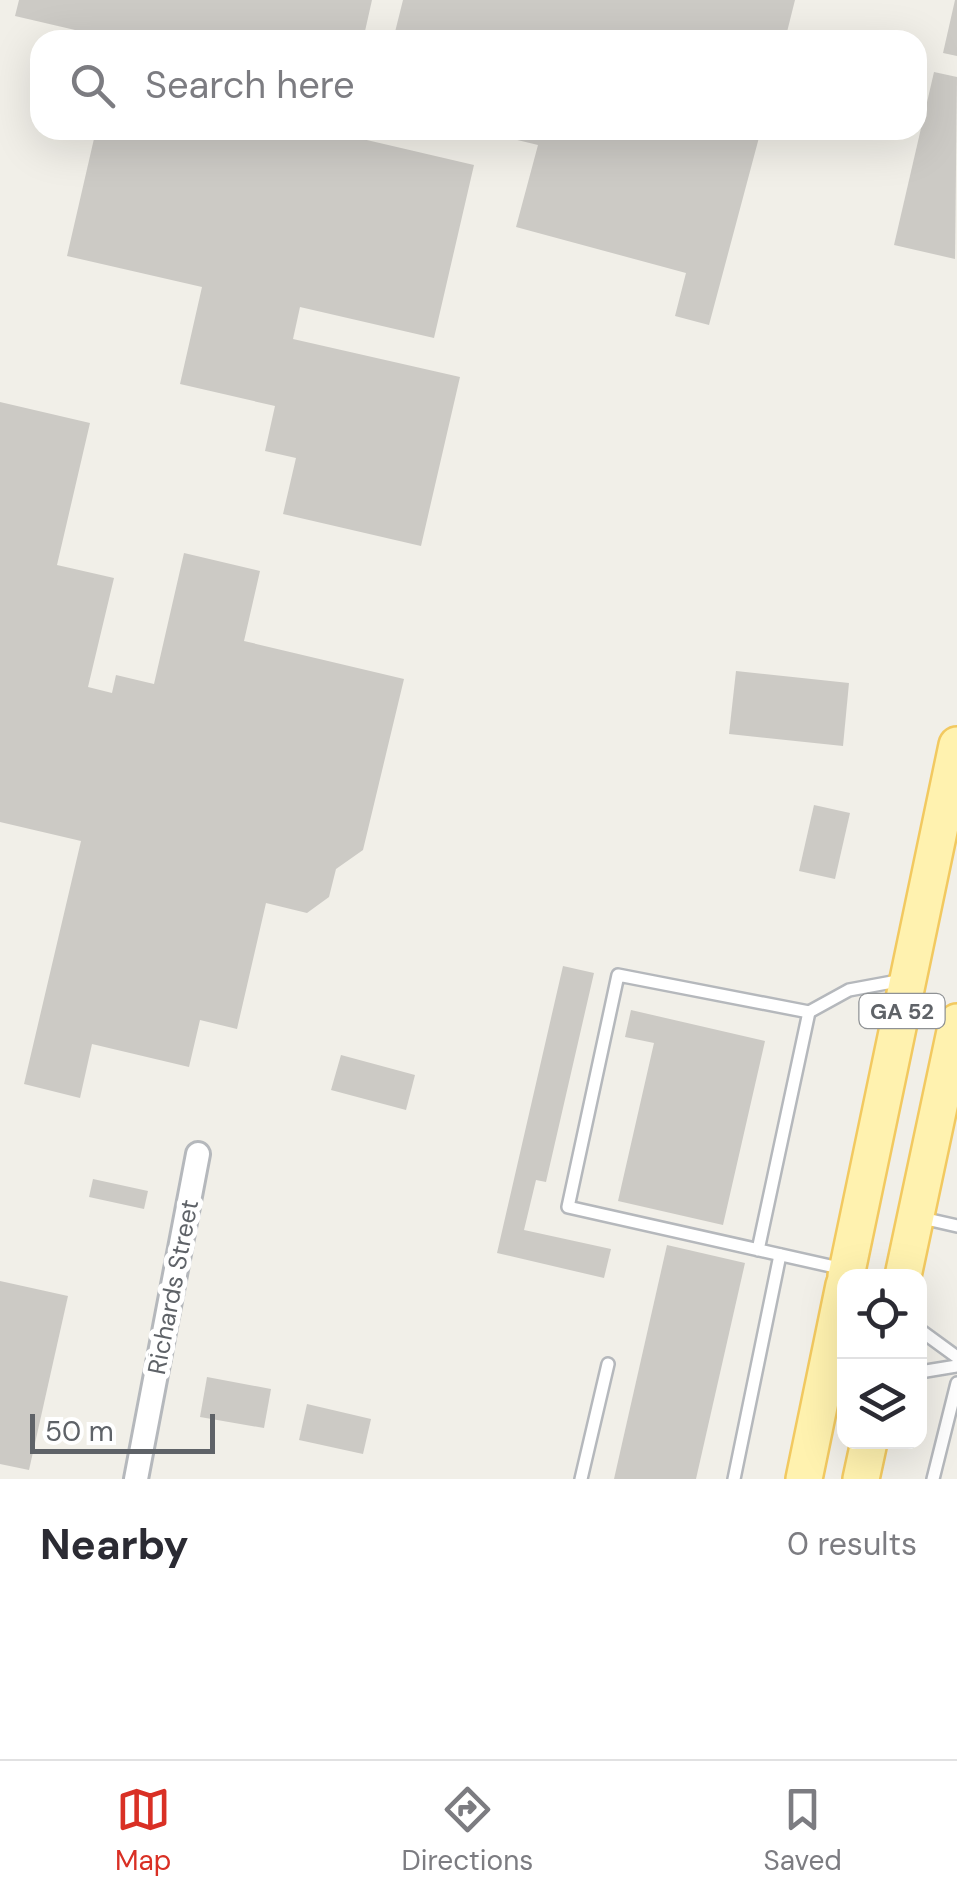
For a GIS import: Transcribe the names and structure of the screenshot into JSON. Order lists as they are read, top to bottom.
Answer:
{
  "streets": {
    "main road": ["GA 52"],
    "street": ["Richards Street"]
  },
  "scale_bar": "50 m",
  "page": {
    "search": "Search here",
    "scale": "50 m",
    "heading": ["Nearby", "0 results"],
    "nav": ["Map", "Directions", "Saved"]
  }
}
